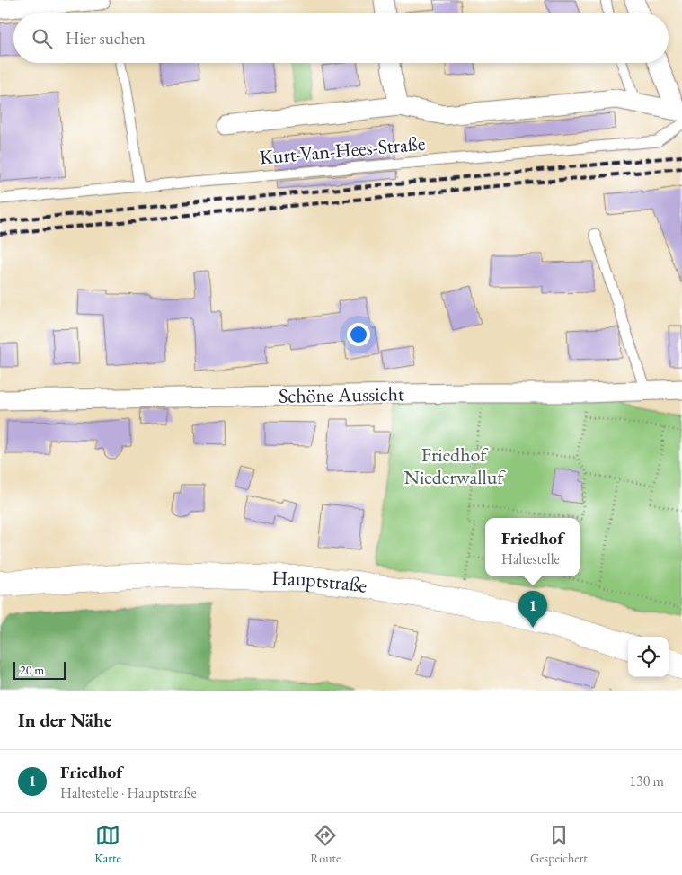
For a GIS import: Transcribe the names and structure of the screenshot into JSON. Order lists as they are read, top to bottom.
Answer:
{
  "streets": {
    "street": ["Schöne Aussicht", "Hauptstraße"],
    "lane": ["Kurt-Van-Hees-Straße"]
  },
  "parks": ["Friedhof Niederwalluf"],
  "scale_bar": "20 m",
  "page": {
    "search": "Hier suchen",
    "popup": ["Friedhof", "Haltestelle"],
    "pins": "1",
    "scale": "20 m",
    "heading": "In der Nähe",
    "list": [
      {
        "mark": "1",
        "name": "Friedhof",
        "note": "Haltestelle · Hauptstraße",
        "value": "130 m"
      }
    ],
    "nav": ["Karte", "Route", "Gespeichert"]
  }
}
